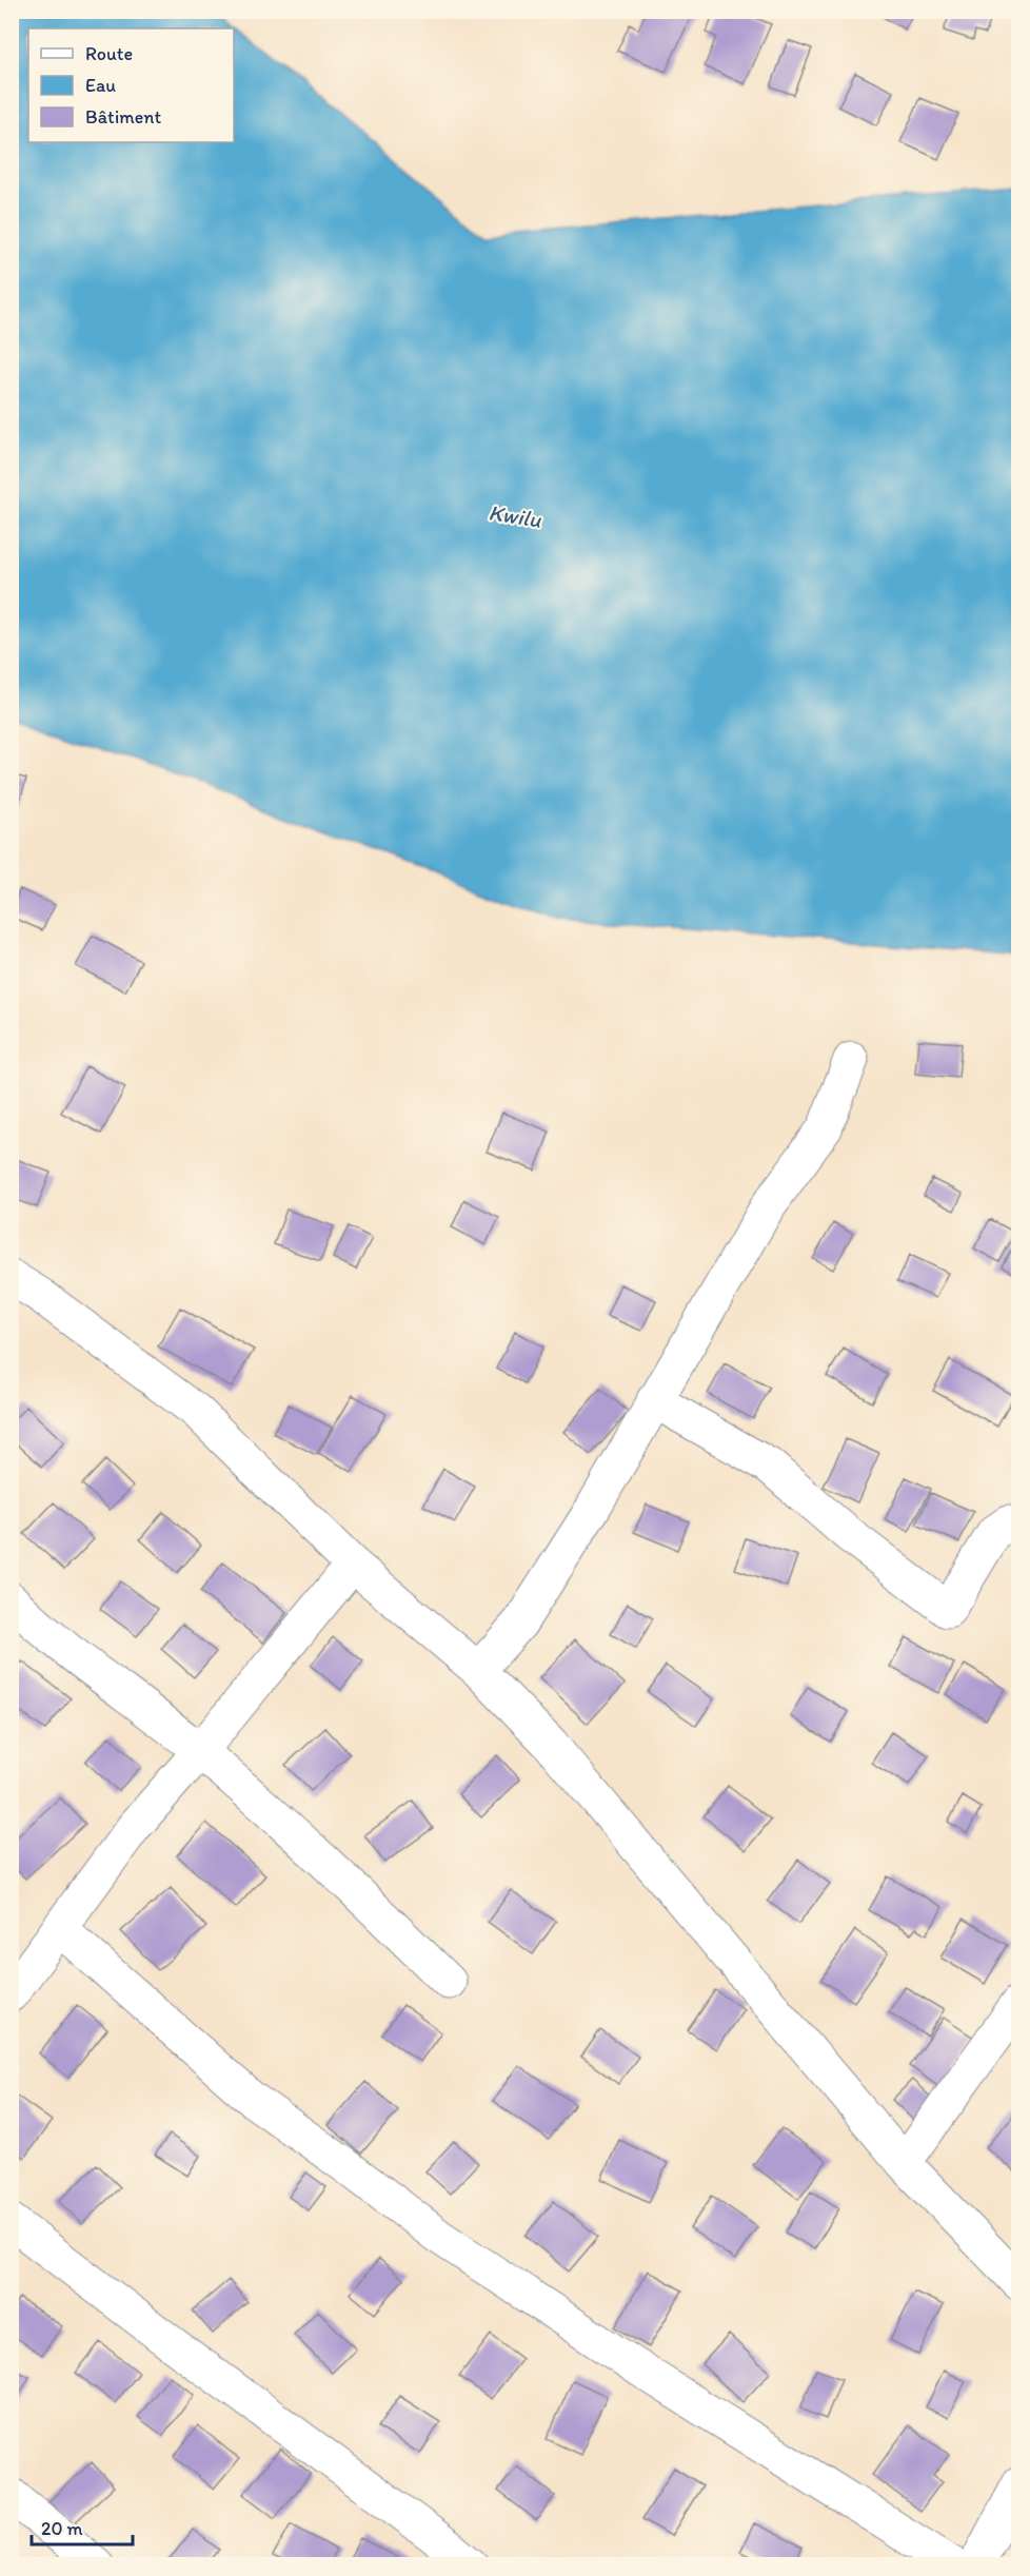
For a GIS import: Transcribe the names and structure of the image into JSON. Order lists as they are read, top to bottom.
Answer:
{
  "water": ["Kwilu"],
  "legend": ["Route", "Eau", "Bâtiment"],
  "scale_bar": "20 m"
}
